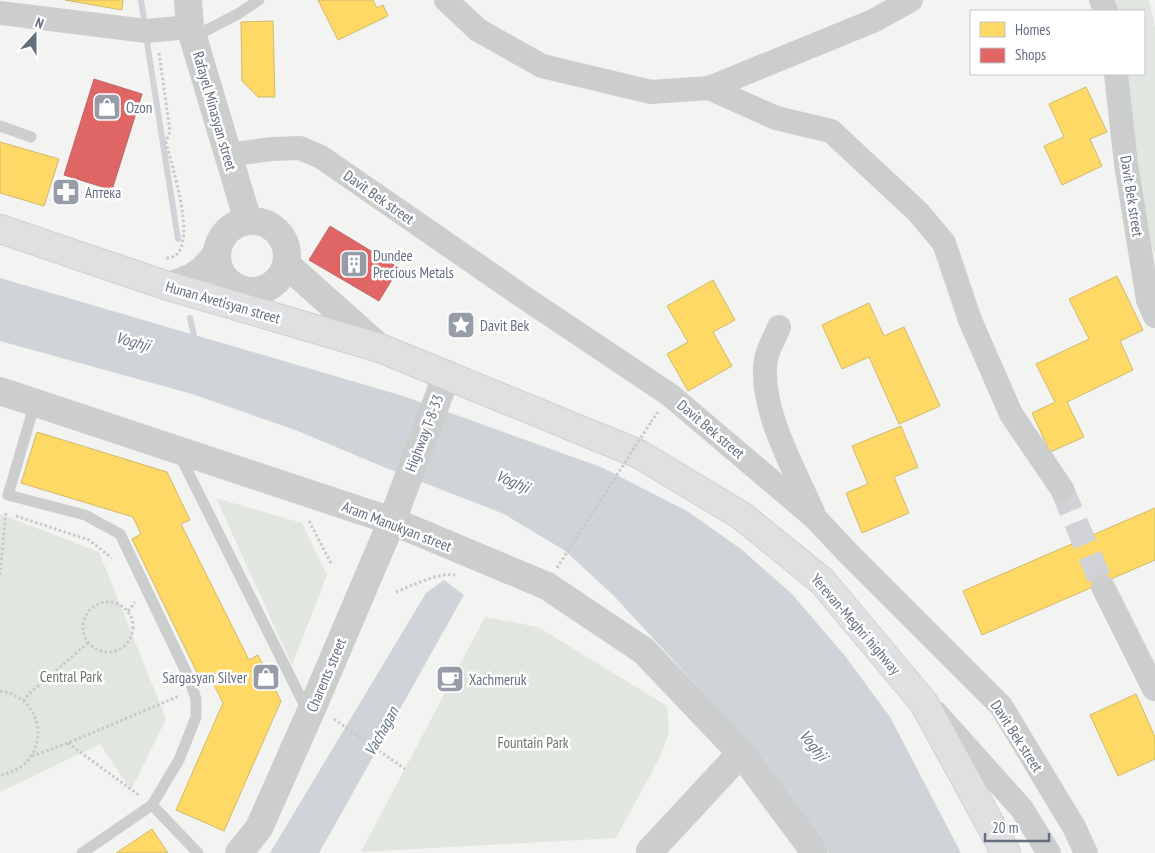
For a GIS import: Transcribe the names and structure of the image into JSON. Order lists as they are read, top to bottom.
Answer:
{
  "streets": {
    "highway": ["Hunan Avetisyan street", "Yerevan-Meghri highway"],
    "street": [
      "Rafayel Minasyan street",
      "Davit Bek street",
      "Highway T-8-33",
      "Aram Manukyan street",
      "Charents street"
    ]
  },
  "crossings": [
    ["Rafayel Minasyan street", "Davit Bek street"],
    ["Hunan Avetisyan street", "Highway T-8-33"],
    ["Hunan Avetisyan street", "Yerevan-Meghri highway"],
    ["Highway T-8-33", "Yerevan-Meghri highway"],
    ["Highway T-8-33", "Charents street"],
    ["Aram Manukyan street", "Charents street"]
  ],
  "water": ["Voghji", "Vachagan"],
  "parks": ["Central Park", "Fountain Park"],
  "places": {
    "shop": ["Ozon", "Sargasyan Silver"],
    "pharmacy": ["Аптека"],
    "building": ["Dundee Precious Metals"],
    "place": ["Davit Bek"],
    "cafe": ["Xachmeruk"]
  },
  "legend": ["Homes", "Shops"],
  "scale_bar": "20 m",
  "north": "top"
}
